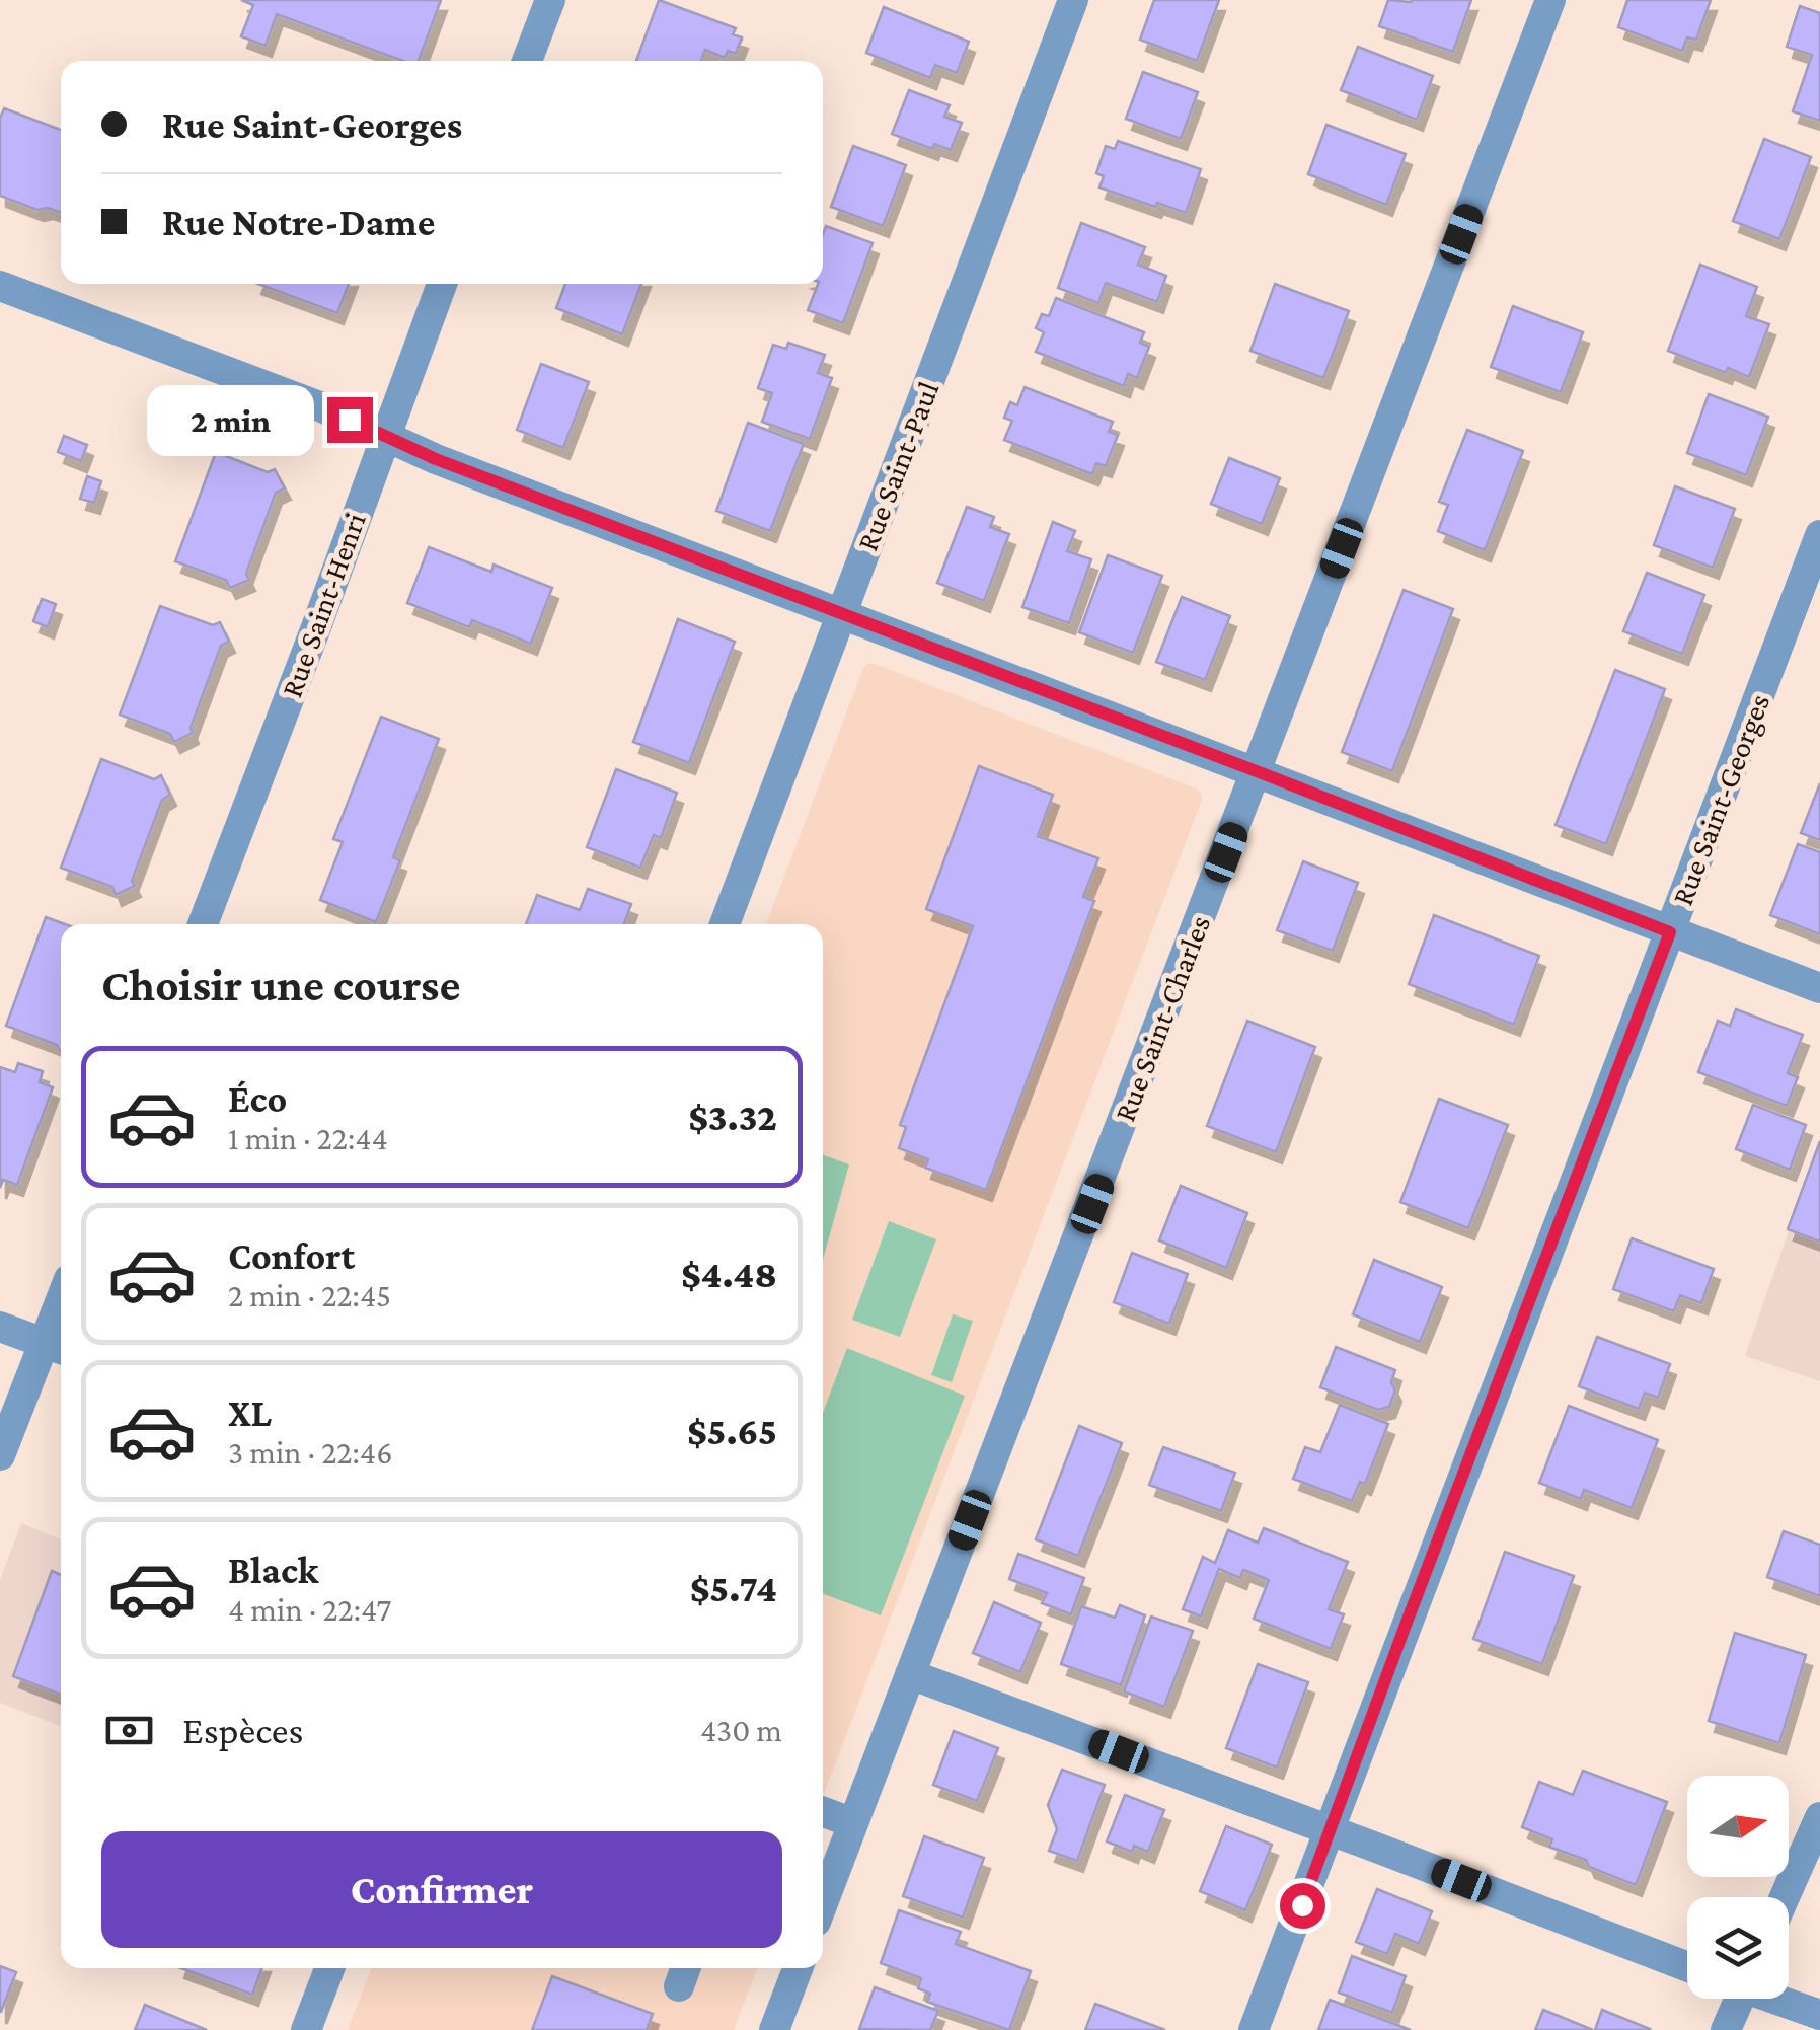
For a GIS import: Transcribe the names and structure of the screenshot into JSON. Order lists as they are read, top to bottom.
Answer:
{
  "streets": {
    "street": [
      "Rue Saint-Paul",
      "Rue Saint-Henri",
      "Rue Saint-Georges",
      "Rue Saint-Charles"
    ]
  },
  "north": "right",
  "page": {
    "banner": ["Rue Saint-Georges", "Rue Notre-Dame"],
    "bubble": "2 min",
    "heading": "Choisir une course",
    "list": [
      {
        "name": "Éco",
        "note": "1 min · 22:44",
        "value": "$3.32"
      },
      {
        "name": "Confort",
        "note": "2 min · 22:45",
        "value": "$4.48"
      },
      {
        "name": "XL",
        "note": "3 min · 22:46",
        "value": "$5.65"
      },
      {
        "name": "Black",
        "note": "4 min · 22:47",
        "value": "$5.74"
      }
    ],
    "pay": ["Espèces", "430 m"],
    "buttons": "Confirmer"
  }
}
